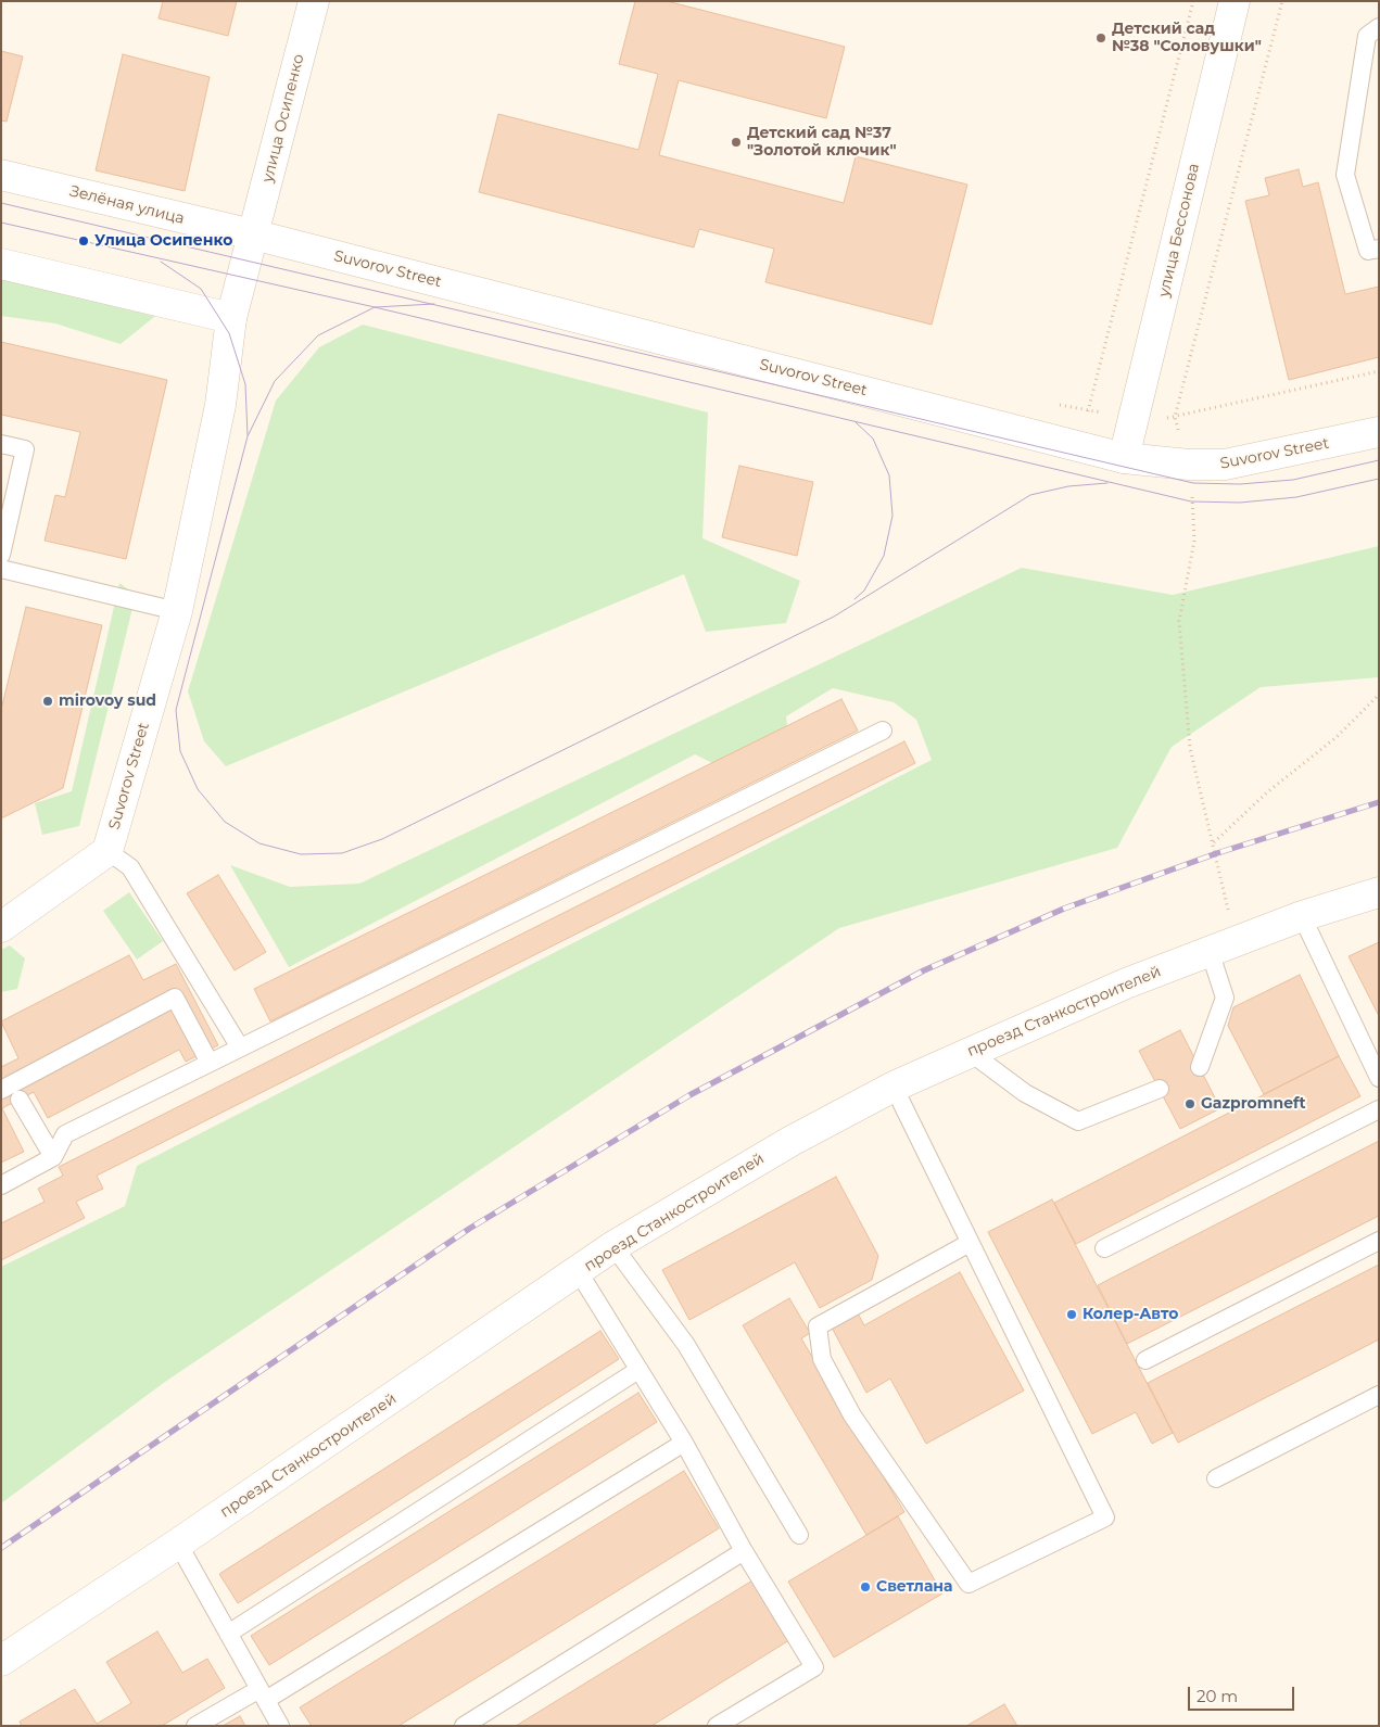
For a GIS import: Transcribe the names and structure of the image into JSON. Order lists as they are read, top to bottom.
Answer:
{
  "streets": {
    "street": [
      "улица Осипенко",
      "Зелёная улица",
      "улица Бессонова",
      "Suvorov Street",
      "проезд Станкостроителей"
    ]
  },
  "crossings": [
    ["улица Осипенко", "Зелёная улица"],
    ["улица Осипенко", "Suvorov Street"],
    ["Зелёная улица", "Suvorov Street"],
    ["улица Бессонова", "Suvorov Street"]
  ],
  "places": [
    "Детский сад №38 \"Соловушки\"",
    "Детский сад №37 \"Золотой ключик\"",
    "Улица Осипенко",
    "mirovoy sud",
    "Gazpromneft",
    "Колер-Авто",
    "Светлана"
  ],
  "scale_bar": "20 m"
}
